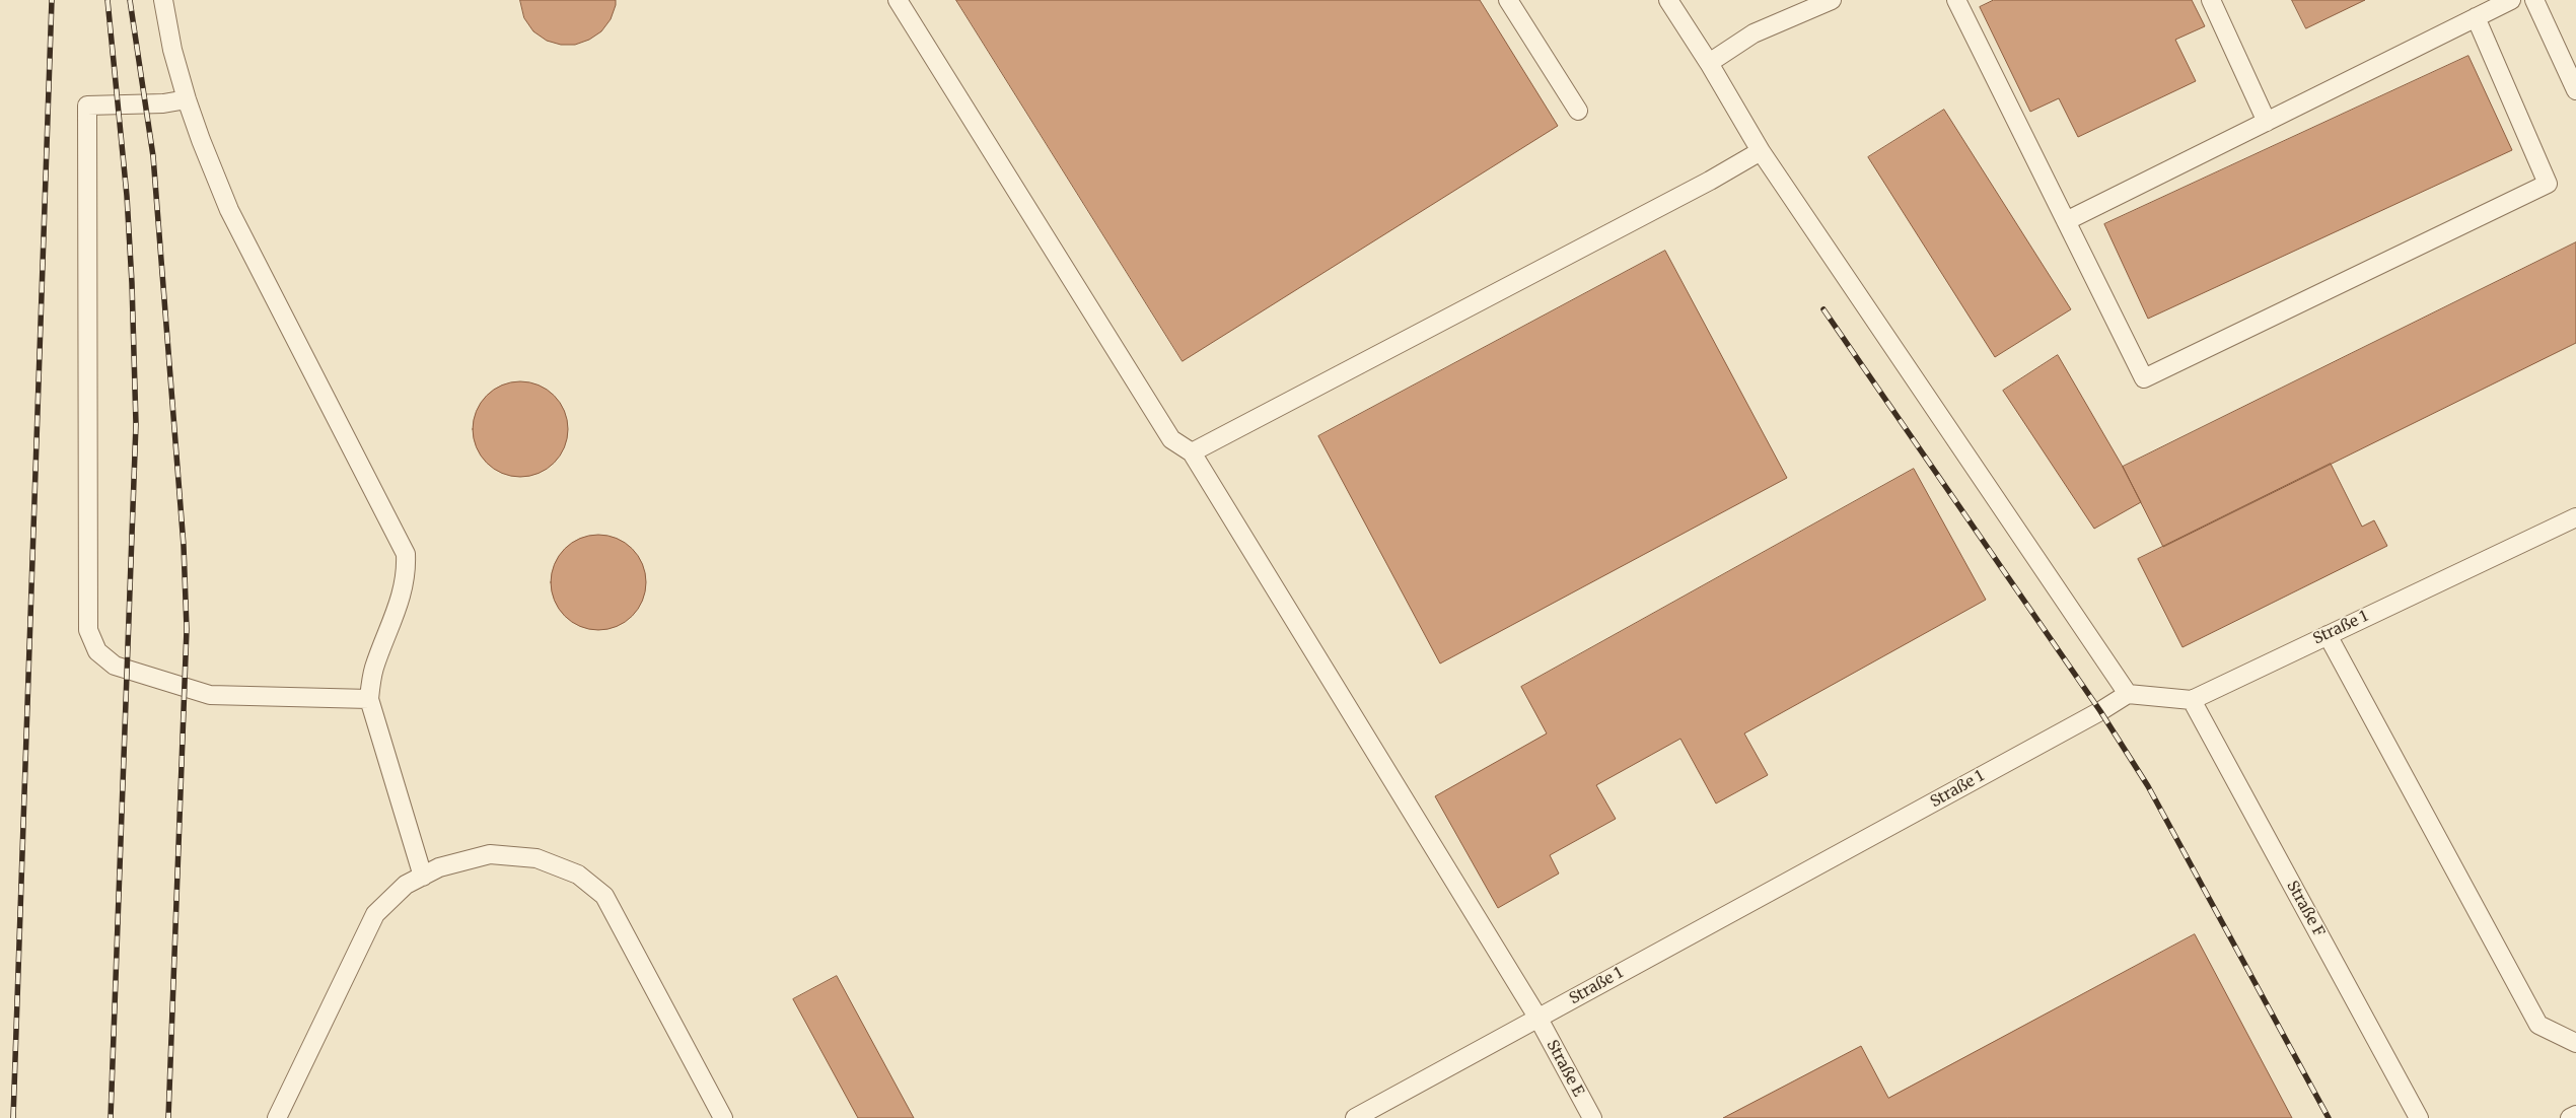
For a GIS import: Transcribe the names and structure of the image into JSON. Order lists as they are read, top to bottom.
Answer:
{
  "streets": {
    "lane": ["Straße 1", "Straße F", "Straße E"]
  },
  "crossings": [
    ["Straße 1", "Straße F"],
    ["Straße 1", "Straße E"]
  ]
}
